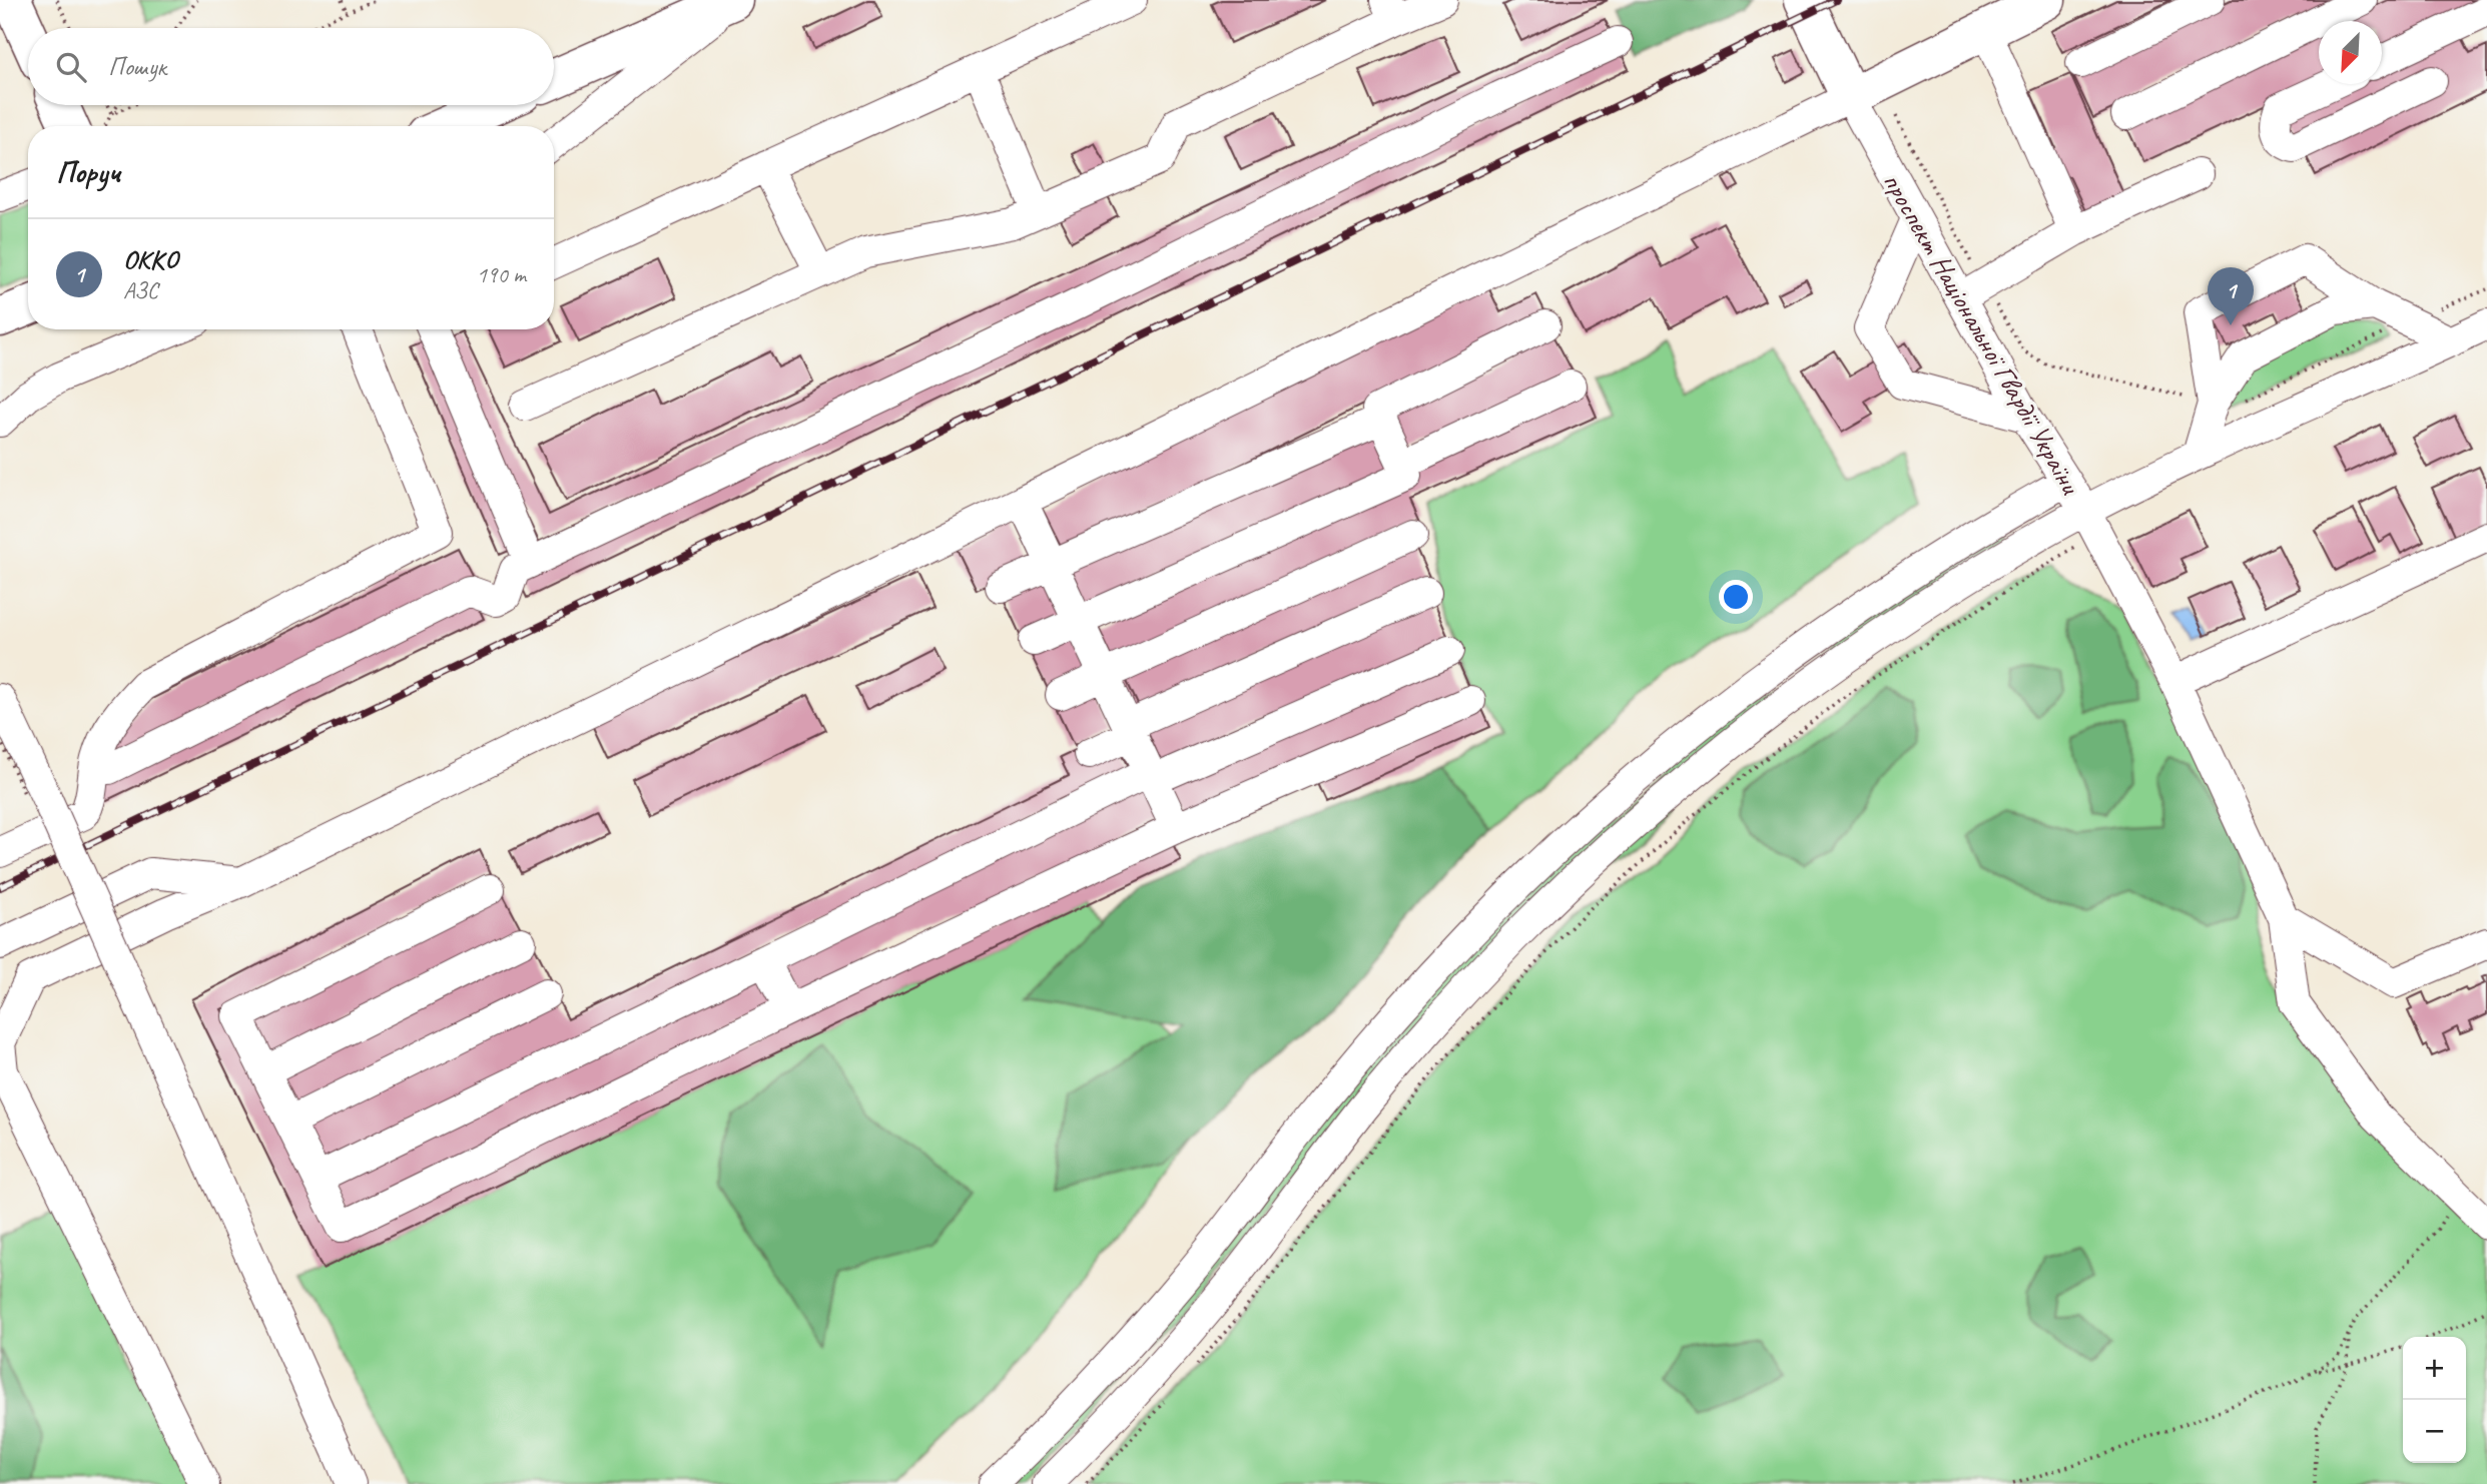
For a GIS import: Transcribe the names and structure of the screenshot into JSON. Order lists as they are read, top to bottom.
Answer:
{
  "streets": {
    "street": ["проспект Національної Гвардії України"]
  },
  "north": "bottom left",
  "page": {
    "search": "Пошук",
    "heading": "Поруч",
    "list": [
      {
        "mark": "1",
        "name": "ОККО",
        "note": "АЗС",
        "value": "190 m"
      }
    ],
    "pins": "1",
    "map_buttons": ["+", "−"]
  }
}
